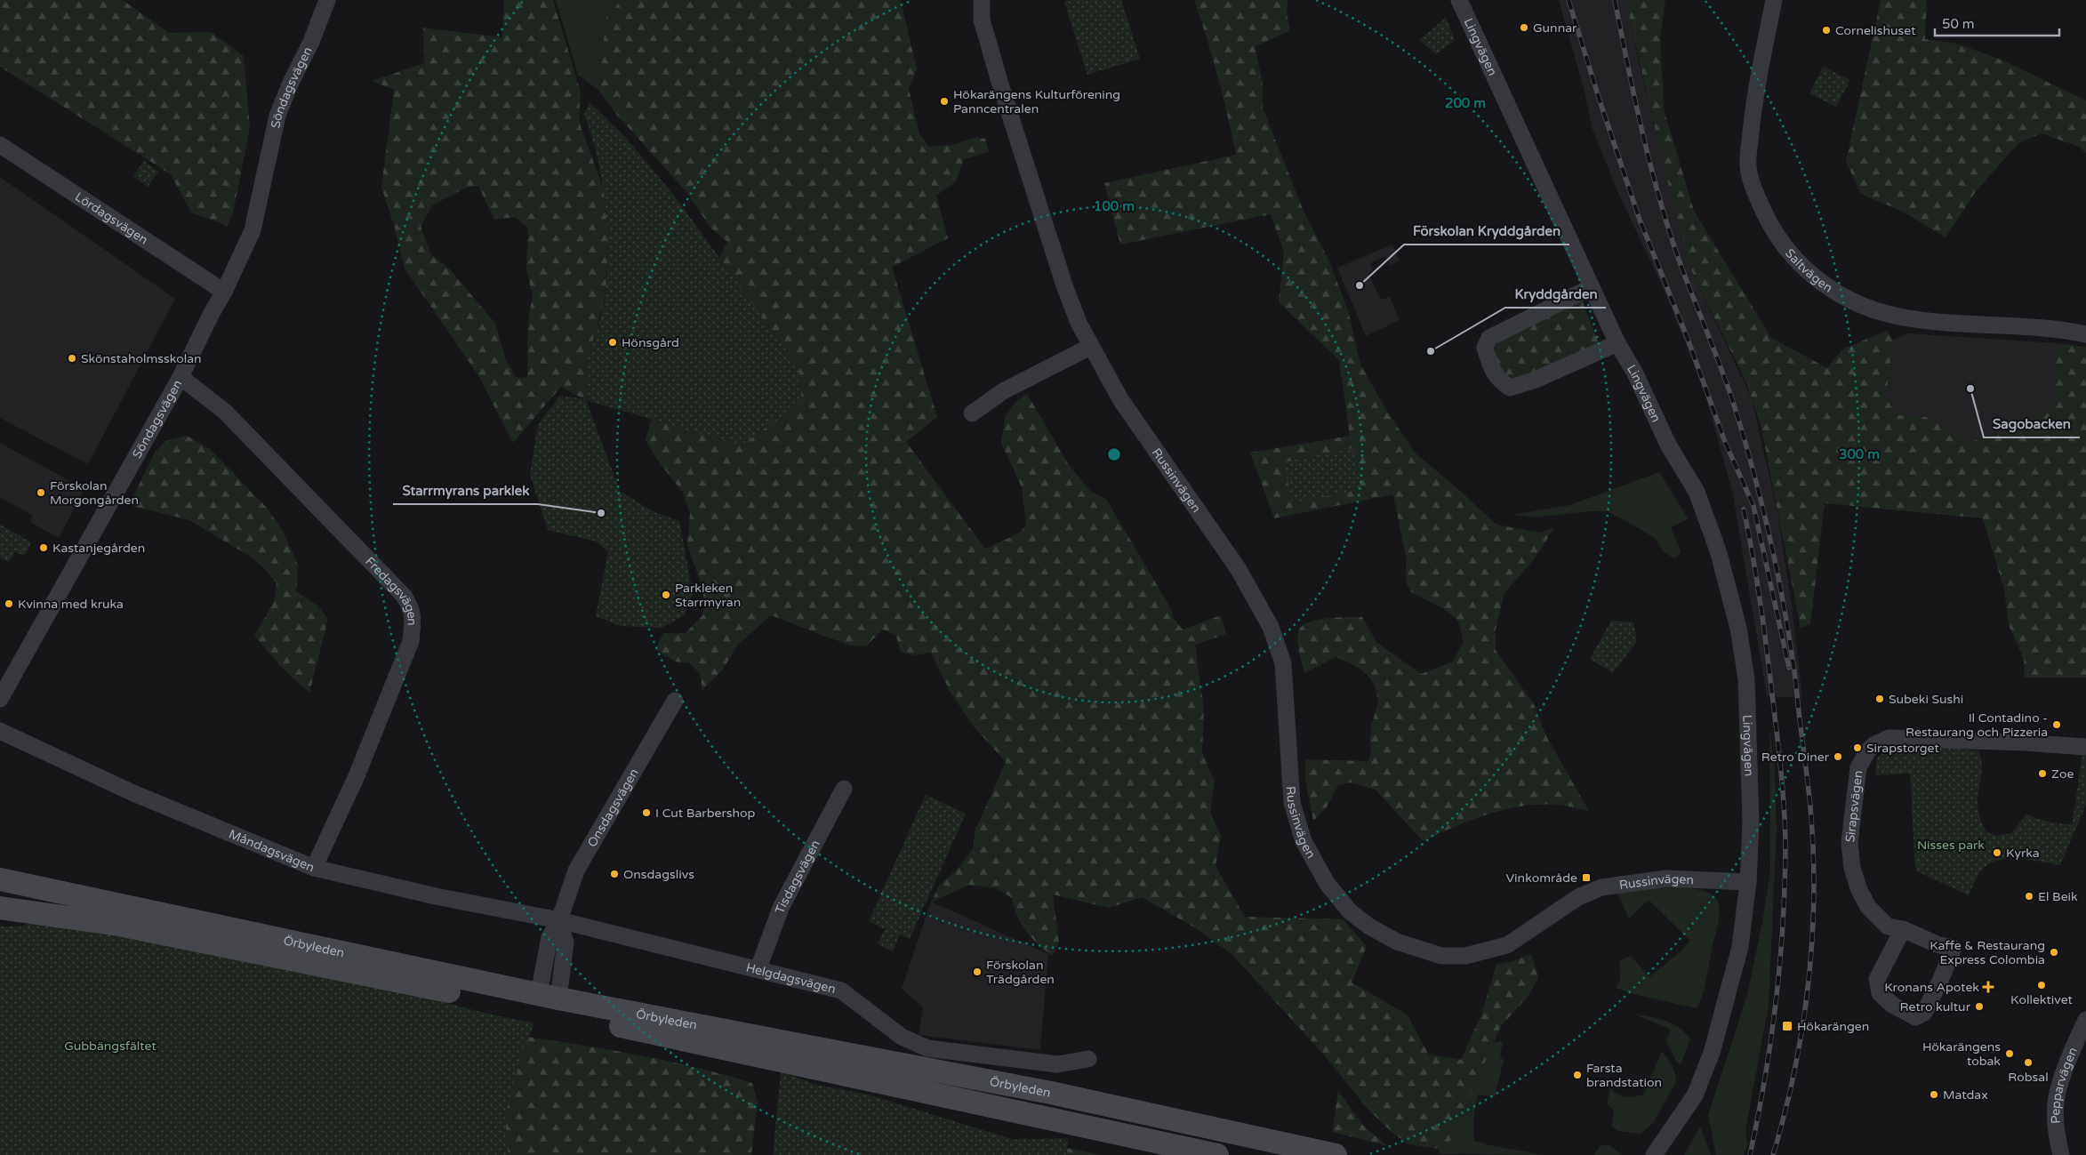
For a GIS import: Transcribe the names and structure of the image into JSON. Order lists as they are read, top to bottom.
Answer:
{
  "streets": {
    "main road": ["Örbyleden"],
    "street": [
      "Lingvägen",
      "Söndagsvägen",
      "Lördagsvägen",
      "Saltvägen",
      "Russinvägen",
      "Fredagsvägen",
      "Sirapsvägen",
      "Onsdagsvägen",
      "Måndagsvägen",
      "Tisdagsvägen",
      "Helgdagsvägen",
      "Pepparvägen"
    ]
  },
  "crossings": [
    ["Lingvägen", "Russinvägen"],
    ["Söndagsvägen", "Lördagsvägen"],
    ["Söndagsvägen", "Fredagsvägen"],
    ["Fredagsvägen", "Måndagsvägen"],
    ["Onsdagsvägen", "Måndagsvägen"],
    ["Onsdagsvägen", "Helgdagsvägen"],
    ["Måndagsvägen", "Helgdagsvägen"],
    ["Tisdagsvägen", "Helgdagsvägen"]
  ],
  "parks": ["Nisses park", "Gubbängsfältet"],
  "places": {
    "other": [
      "Gunnar",
      "Cornelishuset",
      "Hökarängens Kulturförening Panncentralen",
      "Förskolan Kryddgården",
      "Hönsgård",
      "Kryddgården",
      "Skönstaholmsskolan",
      "Sagobacken",
      "Förskolan Morgongården",
      "Starrmyrans parklek",
      "Kastanjegården",
      "Parkleken Starrmyran",
      "Kvinna med kruka",
      "Subeki Sushi",
      "Il Contadino - Restaurang och Pizzeria",
      "Sirapstorget",
      "Retro Diner",
      "Zoe",
      "I Cut Barbershop",
      "Kyrka",
      "Onsdagslivs",
      "El Beik",
      "Kaffe & Restaurang Express Colombia",
      "Förskolan Trädgården",
      "Kollektivet",
      "Retro kultur",
      "Hökarängens tobak",
      "Robsal",
      "Farsta brandstation",
      "Matdax"
    ],
    "transit": ["Vinkområde", "Hökarängen"],
    "health": ["Kronans Apotek"]
  },
  "scale_bar": "50 m",
  "rings": ["200 m", "100 m", "300 m"]
}
